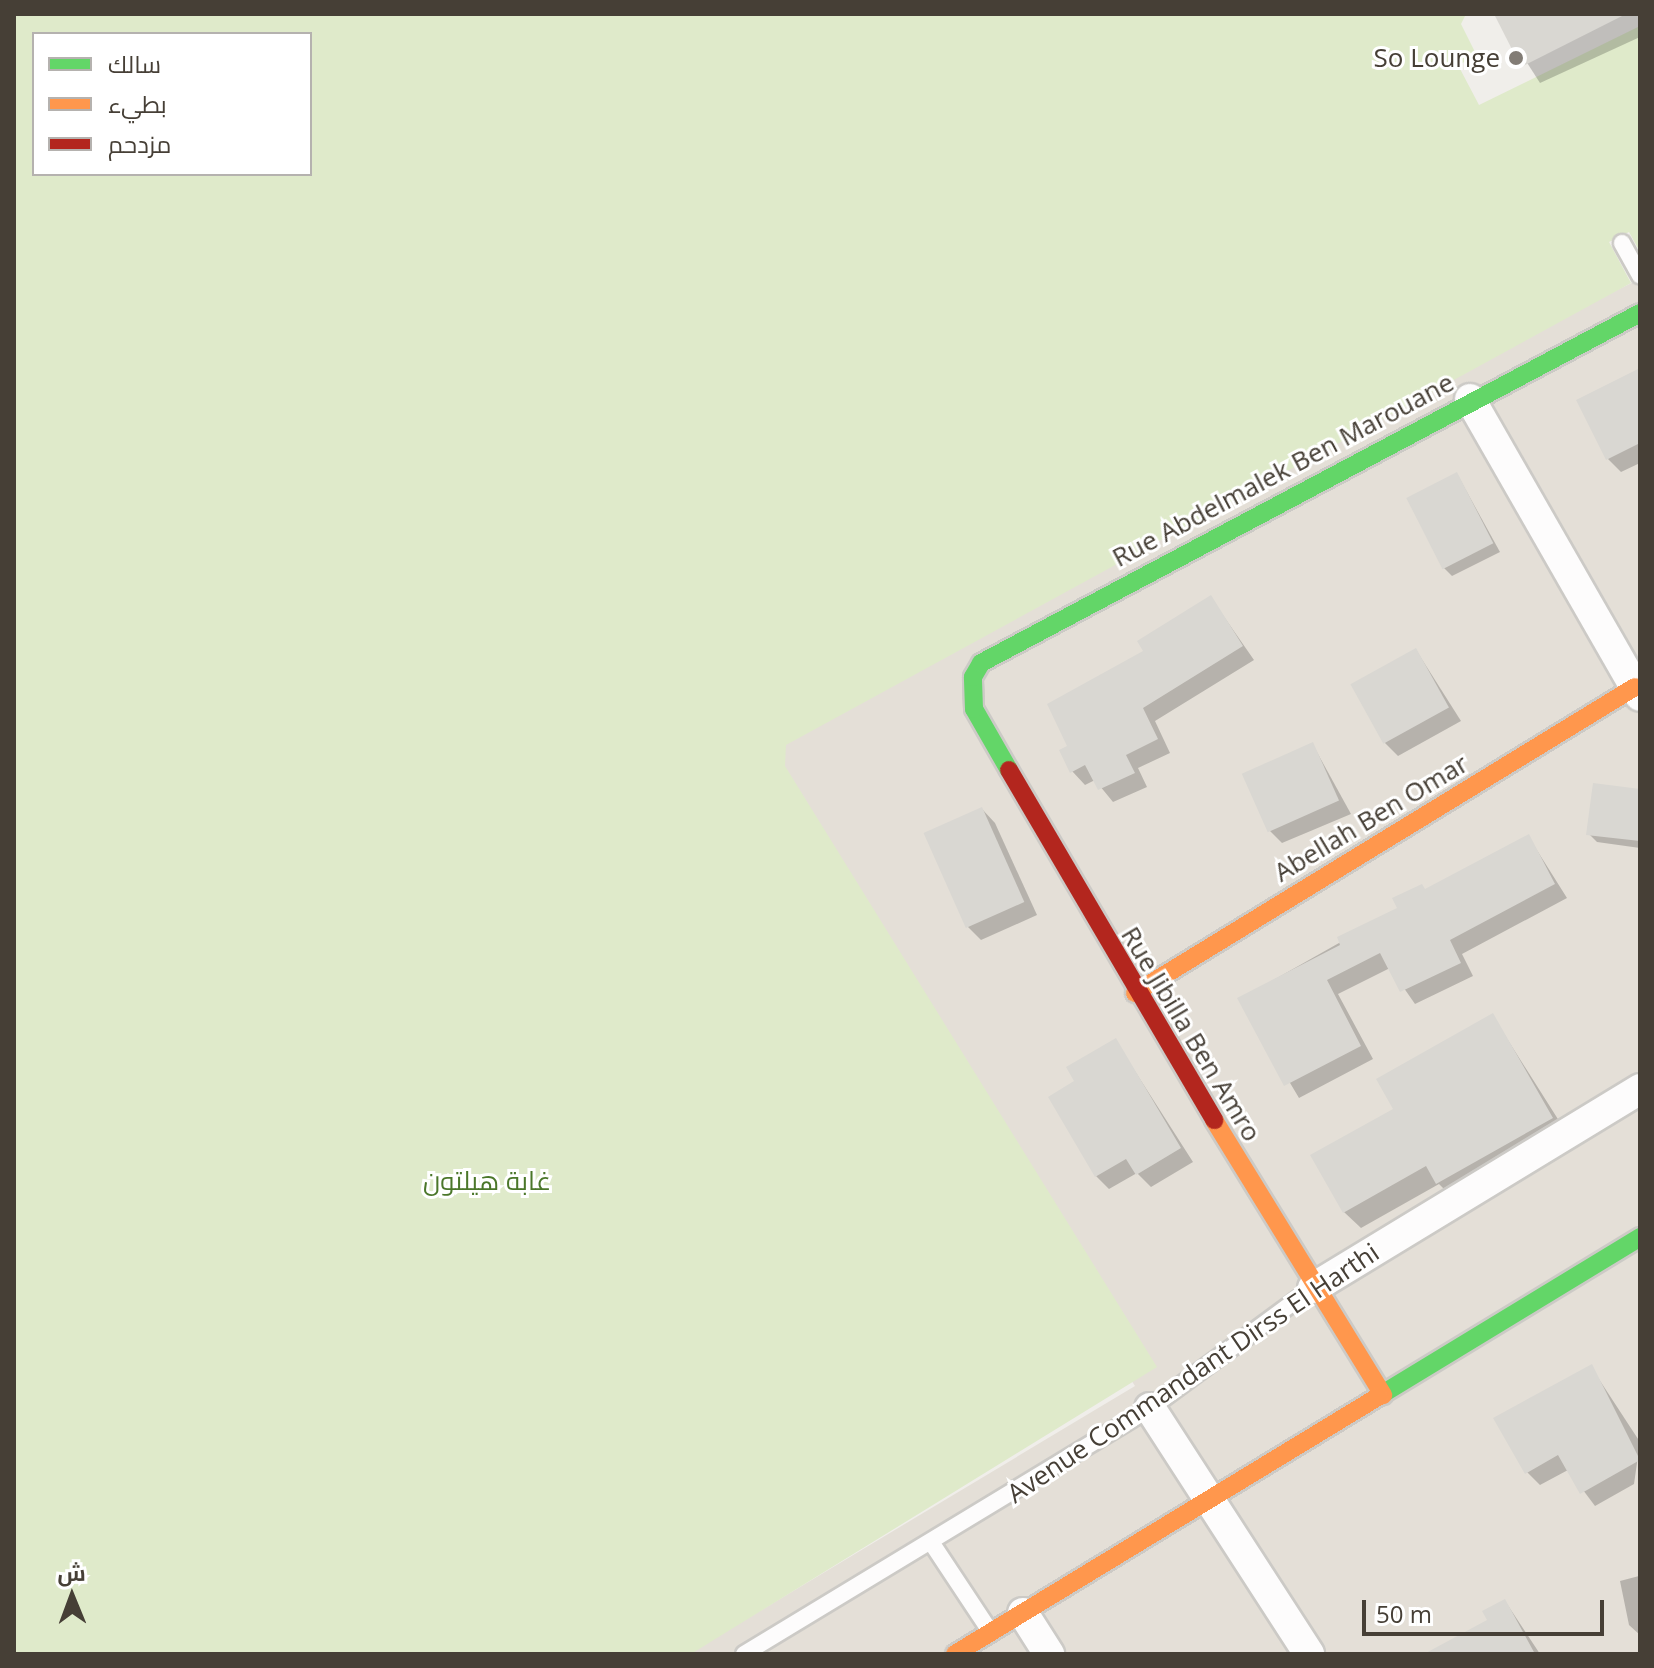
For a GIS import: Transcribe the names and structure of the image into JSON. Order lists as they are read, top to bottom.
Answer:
{
  "streets": {
    "street": [
      "Rue Abdelmalek Ben Marouane",
      "Abellah Ben Omar",
      "Rue Jibilla Ben Amro",
      "Avenue Commandant Dirss El Harthi"
    ]
  },
  "crossings": [
    ["Rue Abdelmalek Ben Marouane", "Rue Jibilla Ben Amro"],
    ["Abellah Ben Omar", "Rue Jibilla Ben Amro"],
    ["Rue Jibilla Ben Amro", "Avenue Commandant Dirss El Harthi"]
  ],
  "parks": ["غابة هيلتون"],
  "places": ["So Lounge"],
  "legend": ["سالك", "بطيء", "مزدحم"],
  "scale_bar": "50 m",
  "north": "top"
}
